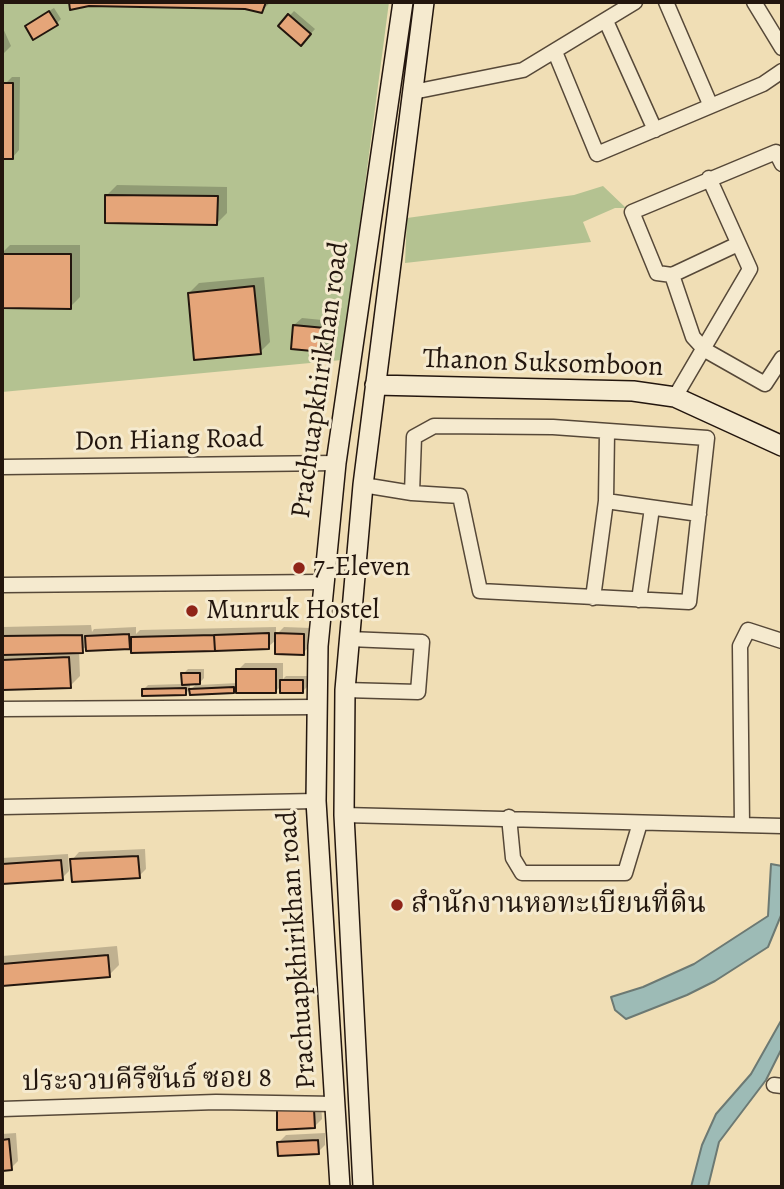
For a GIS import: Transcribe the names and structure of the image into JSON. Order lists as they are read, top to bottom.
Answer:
{
  "streets": {
    "main road": ["Thanon Suksomboon", "Prachuapkhirikhan road"],
    "street": ["Don Hiang Road", "ประจวบคีรีขันธ์ ซอย 8"]
  },
  "crossings": [
    ["Thanon Suksomboon", "Prachuapkhirikhan road"],
    ["Prachuapkhirikhan road", "Don Hiang Road"],
    ["Prachuapkhirikhan road", "ประจวบคีรีขันธ์ ซอย 8"]
  ],
  "places": ["7-Eleven", "Munruk Hostel", "สำนักงานหอทะเบียนที่ดิน"]
}
